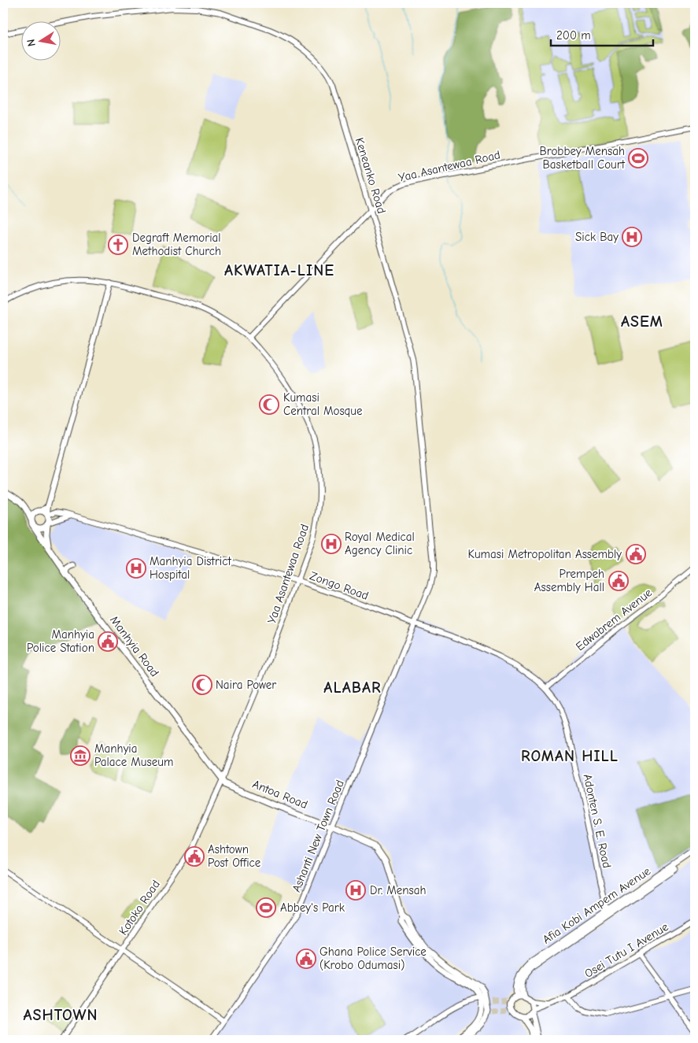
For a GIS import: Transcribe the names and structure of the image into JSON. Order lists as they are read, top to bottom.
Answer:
{
  "streets": {
    "main road": ["Manhyia Road", "Antoa Road", "Afia Kobi Ampem Avenue"],
    "street": [
      "Yaa Asantewaa Road",
      "Keneanko Road",
      "Zongo Road",
      "Edwabrem Avenue",
      "Adonten S. E. Road",
      "Ashanti New Town Road",
      "Kotoko Road",
      "Osei Tutu I Avenue"
    ]
  },
  "crossings": [
    ["Yaa Asantewaa Road", "Keneanko Road"],
    ["Yaa Asantewaa Road", "Zongo Road"],
    ["Yaa Asantewaa Road", "Manhyia Road"],
    ["Yaa Asantewaa Road", "Antoa Road"],
    ["Yaa Asantewaa Road", "Kotoko Road"],
    ["Keneanko Road", "Zongo Road"],
    ["Keneanko Road", "Ashanti New Town Road"],
    ["Zongo Road", "Edwabrem Avenue"],
    ["Zongo Road", "Adonten S. E. Road"],
    ["Zongo Road", "Ashanti New Town Road"],
    ["Edwabrem Avenue", "Adonten S. E. Road"],
    ["Manhyia Road", "Antoa Road"],
    ["Manhyia Road", "Kotoko Road"],
    ["Antoa Road", "Ashanti New Town Road"],
    ["Antoa Road", "Kotoko Road"],
    ["Adonten S. E. Road", "Afia Kobi Ampem Avenue"],
    ["Afia Kobi Ampem Avenue", "Osei Tutu I Avenue"]
  ],
  "districts": [
    "AKWATIA-LINE",
    "ASEM",
    "ALABAR",
    "ROMAN HILL",
    "ASHTOWN"
  ],
  "places": {
    "sports": ["Brobbey Mensah Basketball Court", "Abbey's Park"],
    "hospital": [
      "Sick Bay",
      "Royal Medical Agency Clinic",
      "Manhyia District Hospital",
      "Dr. Mensah"
    ],
    "church": ["Degraft Memorial Methodist Church"],
    "mosque": ["Kumasi Central Mosque", "Naira Power"],
    "public building": [
      "Kumasi Metropolitan Assembly",
      "Prempeh Assembly Hall",
      "Manhyia Police Station",
      "Ashtown Post Office",
      "Ghana Police Service (Krobo Odumasi)"
    ],
    "museum": ["Manhyia Palace Museum"]
  },
  "scale_bar": "200 m",
  "north": "left"
}
